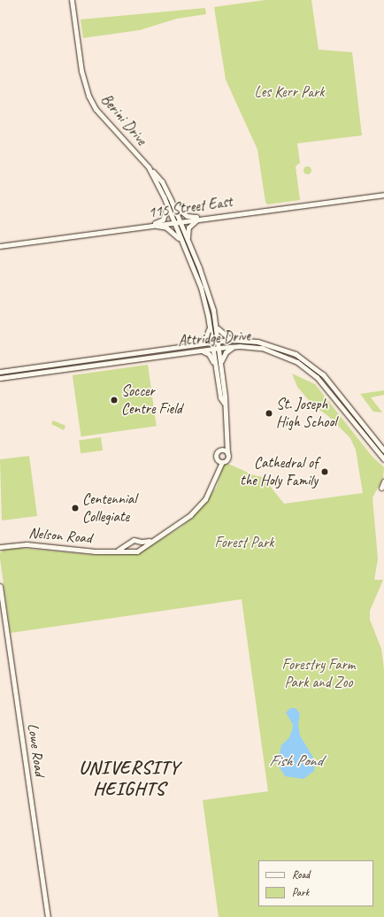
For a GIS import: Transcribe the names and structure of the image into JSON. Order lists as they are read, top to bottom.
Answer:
{
  "streets": {
    "street": [
      "Berini Drive",
      "115 Street East",
      "Attridge Drive",
      "Nelson Road",
      "Lowe Road"
    ]
  },
  "crossings": [
    ["Berini Drive", "115 Street East"],
    ["Berini Drive", "Attridge Drive"]
  ],
  "districts": ["UNIVERSITY HEIGHTS"],
  "water": ["Fish Pond"],
  "parks": ["Les Kerr Park", "Forest Park", "Forestry Farm Park and Zoo"],
  "places": [
    "Soccer Centre Field",
    "St. Joseph High School",
    "Cathedral of the Holy Family",
    "Centennial Collegiate"
  ],
  "legend": ["Road", "Park"]
}
